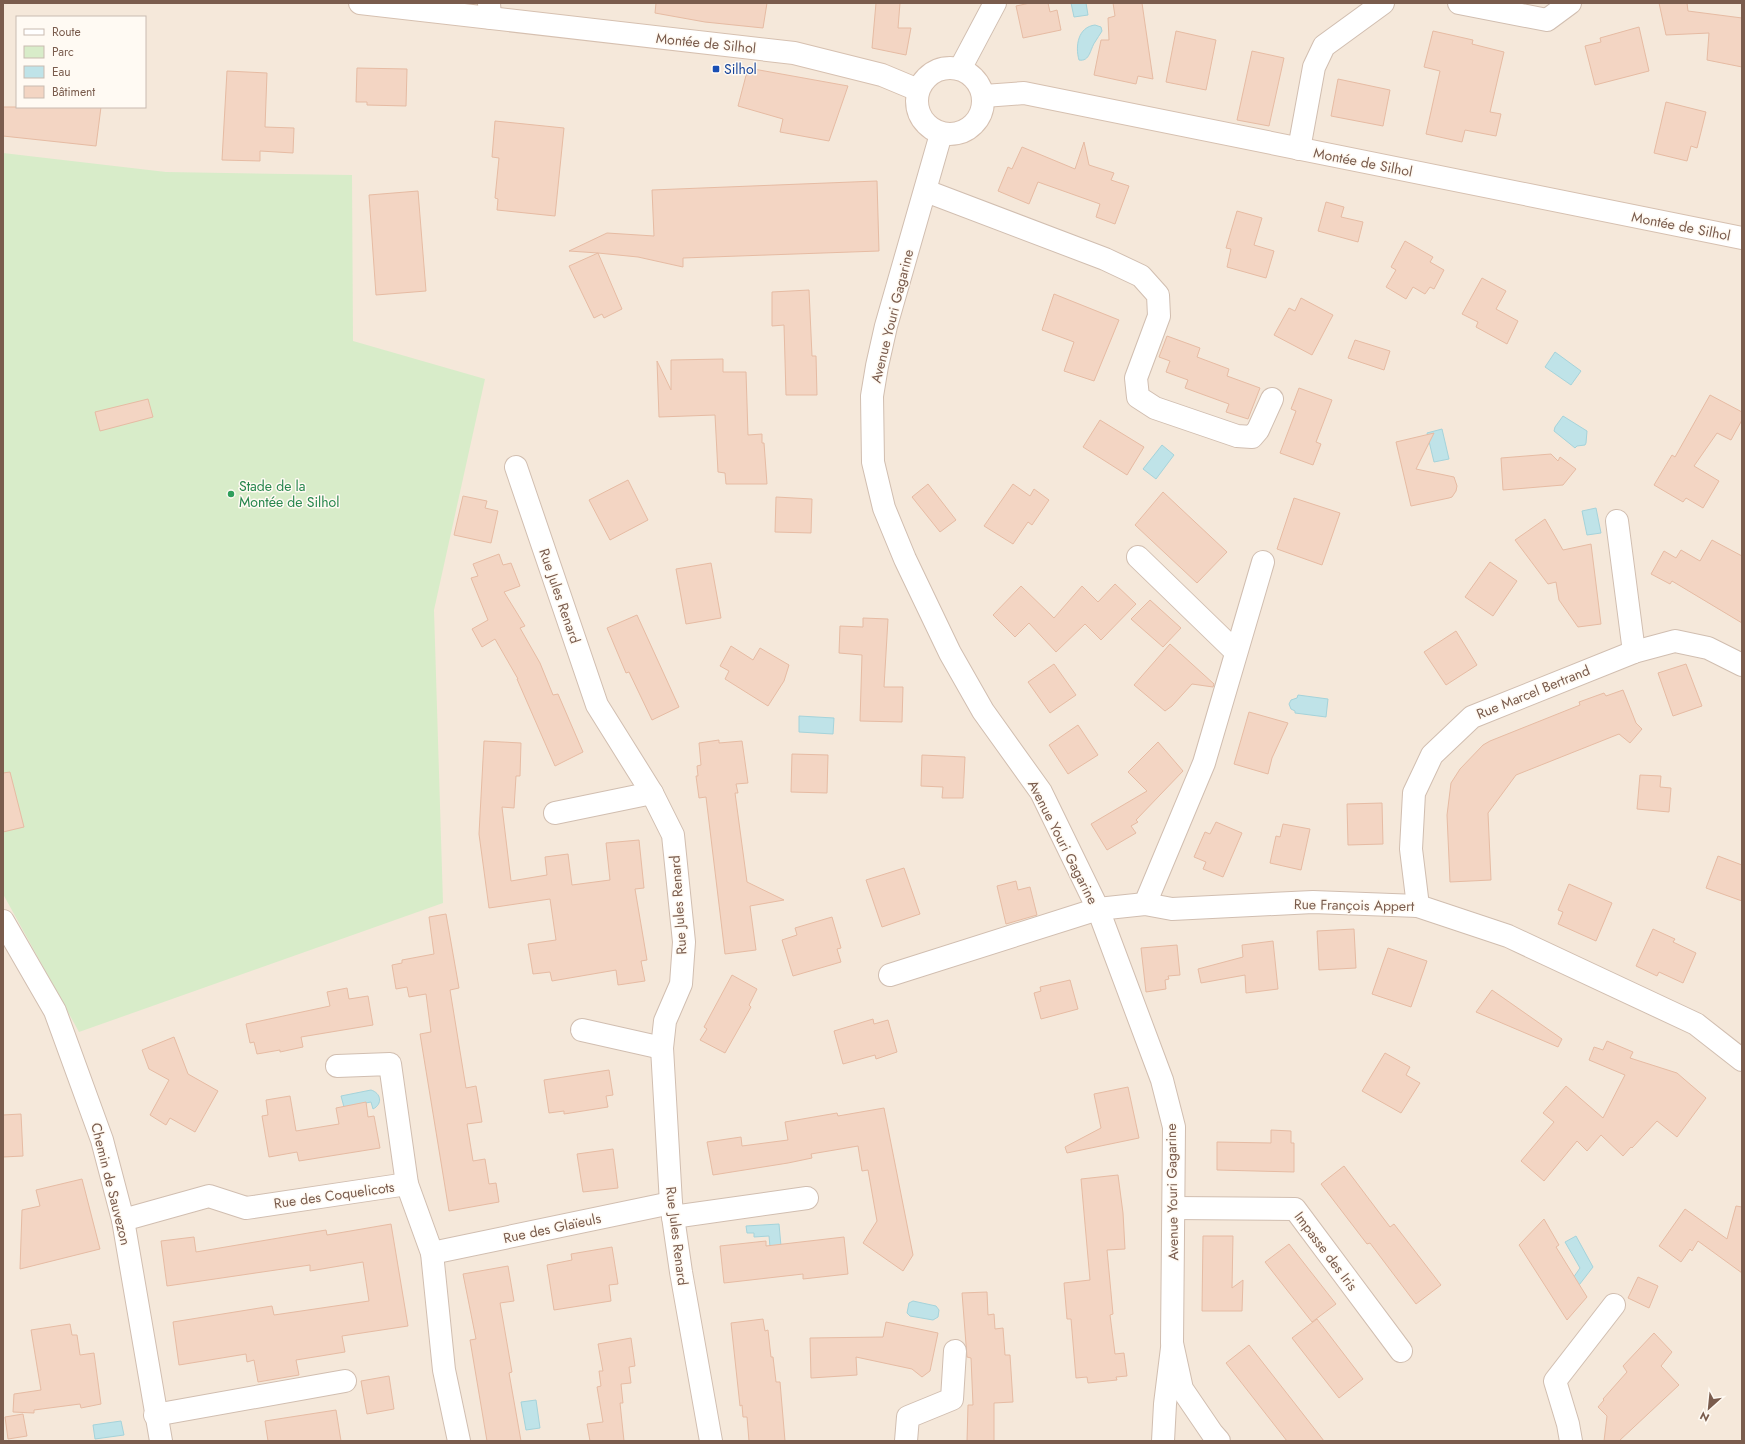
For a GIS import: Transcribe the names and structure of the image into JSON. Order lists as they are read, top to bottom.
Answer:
{
  "streets": {
    "street": [
      "Montée de Silhol",
      "Avenue Youri Gagarine",
      "Rue Jules Renard",
      "Rue Marcel Bertrand",
      "Rue François Appert",
      "Chemin de Sauvezon",
      "Rue des Coquelicots",
      "Rue des Glaïeuls",
      "Impasse des Iris"
    ]
  },
  "crossings": [
    ["Montée de Silhol", "Avenue Youri Gagarine"],
    ["Avenue Youri Gagarine", "Rue François Appert"],
    ["Avenue Youri Gagarine", "Impasse des Iris"],
    ["Rue Jules Renard", "Rue des Glaïeuls"],
    ["Rue Marcel Bertrand", "Rue François Appert"],
    ["Chemin de Sauvezon", "Rue des Coquelicots"],
    ["Rue des Coquelicots", "Rue des Glaïeuls"]
  ],
  "places": {
    "transit": ["Silhol"],
    "other": ["Stade de la Montée de Silhol"]
  },
  "legend": [
    "Route",
    "Parc",
    "Eau",
    "Bâtiment"
  ],
  "north": "bottom left"
}
